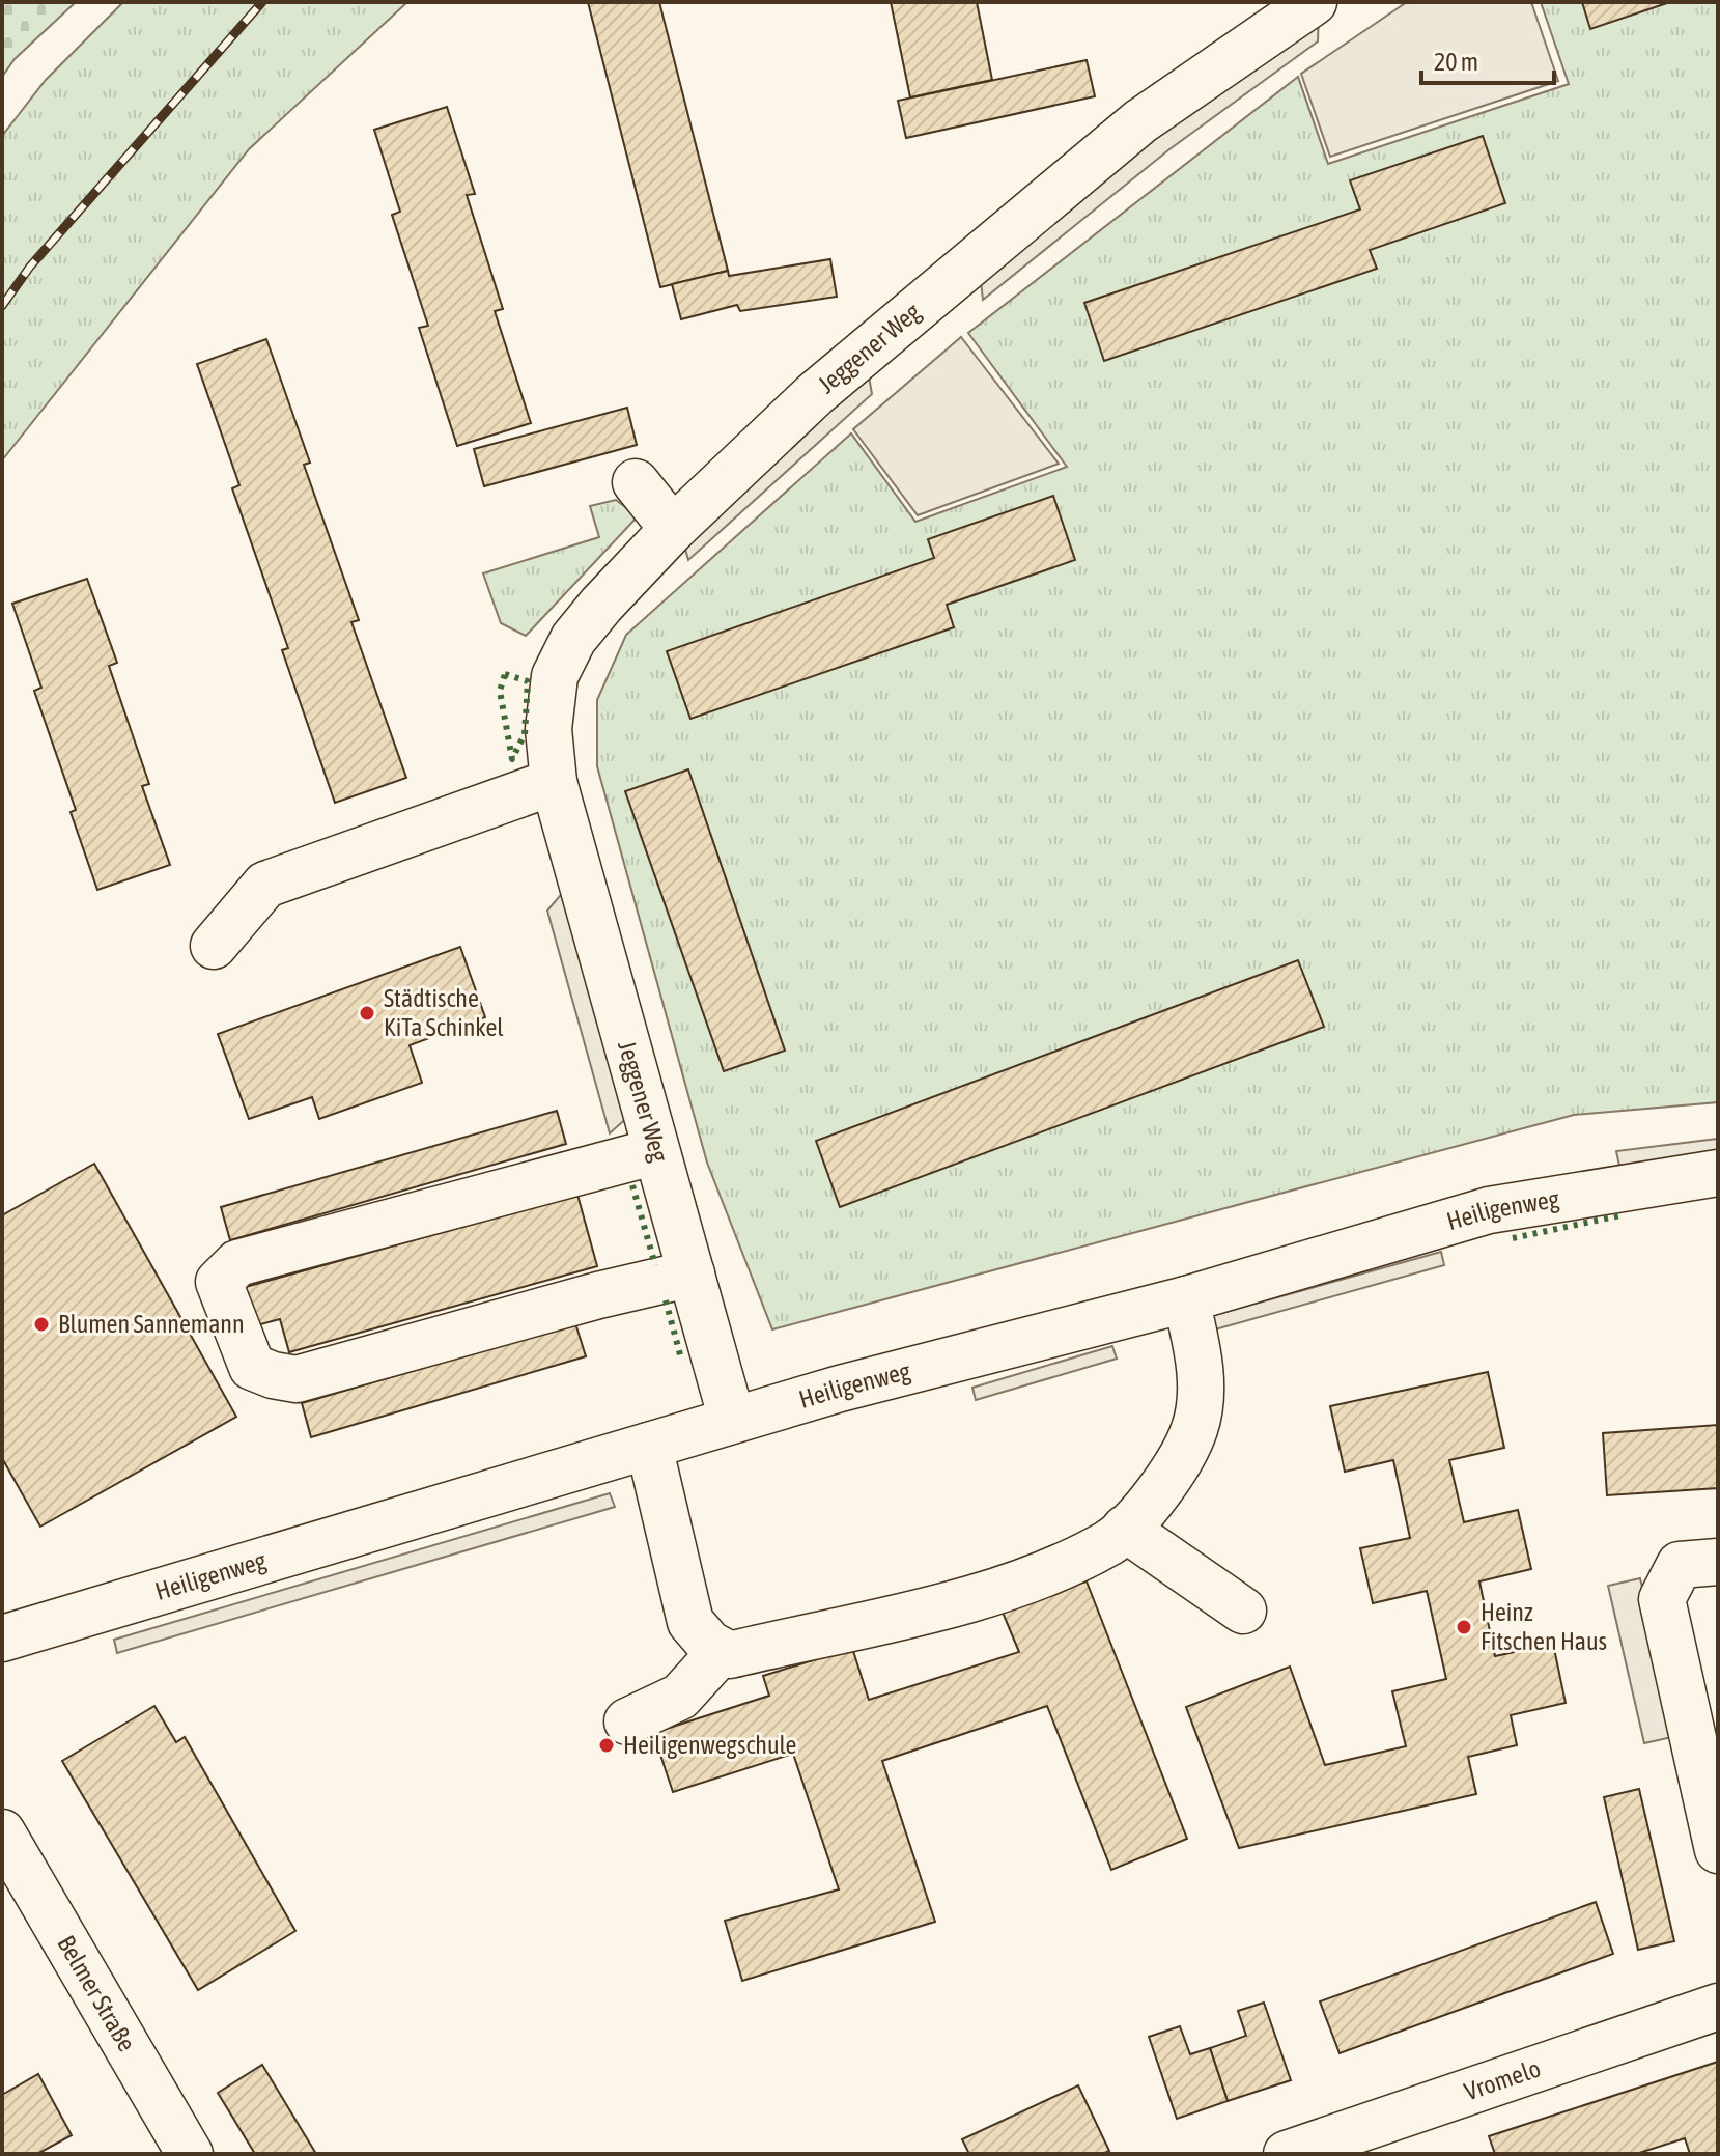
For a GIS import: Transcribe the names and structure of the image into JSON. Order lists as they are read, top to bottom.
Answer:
{
  "streets": {
    "street": [
      "Jeggener Weg",
      "Heiligenweg",
      "Belmer Straße",
      "Vromelo"
    ]
  },
  "crossings": [
    ["Jeggener Weg", "Heiligenweg"]
  ],
  "places": [
    "Städtische KiTa Schinkel",
    "Blumen Sannemann",
    "Heinz Fitschen Haus",
    "Heiligenwegschule"
  ],
  "scale_bar": "20 m"
}
